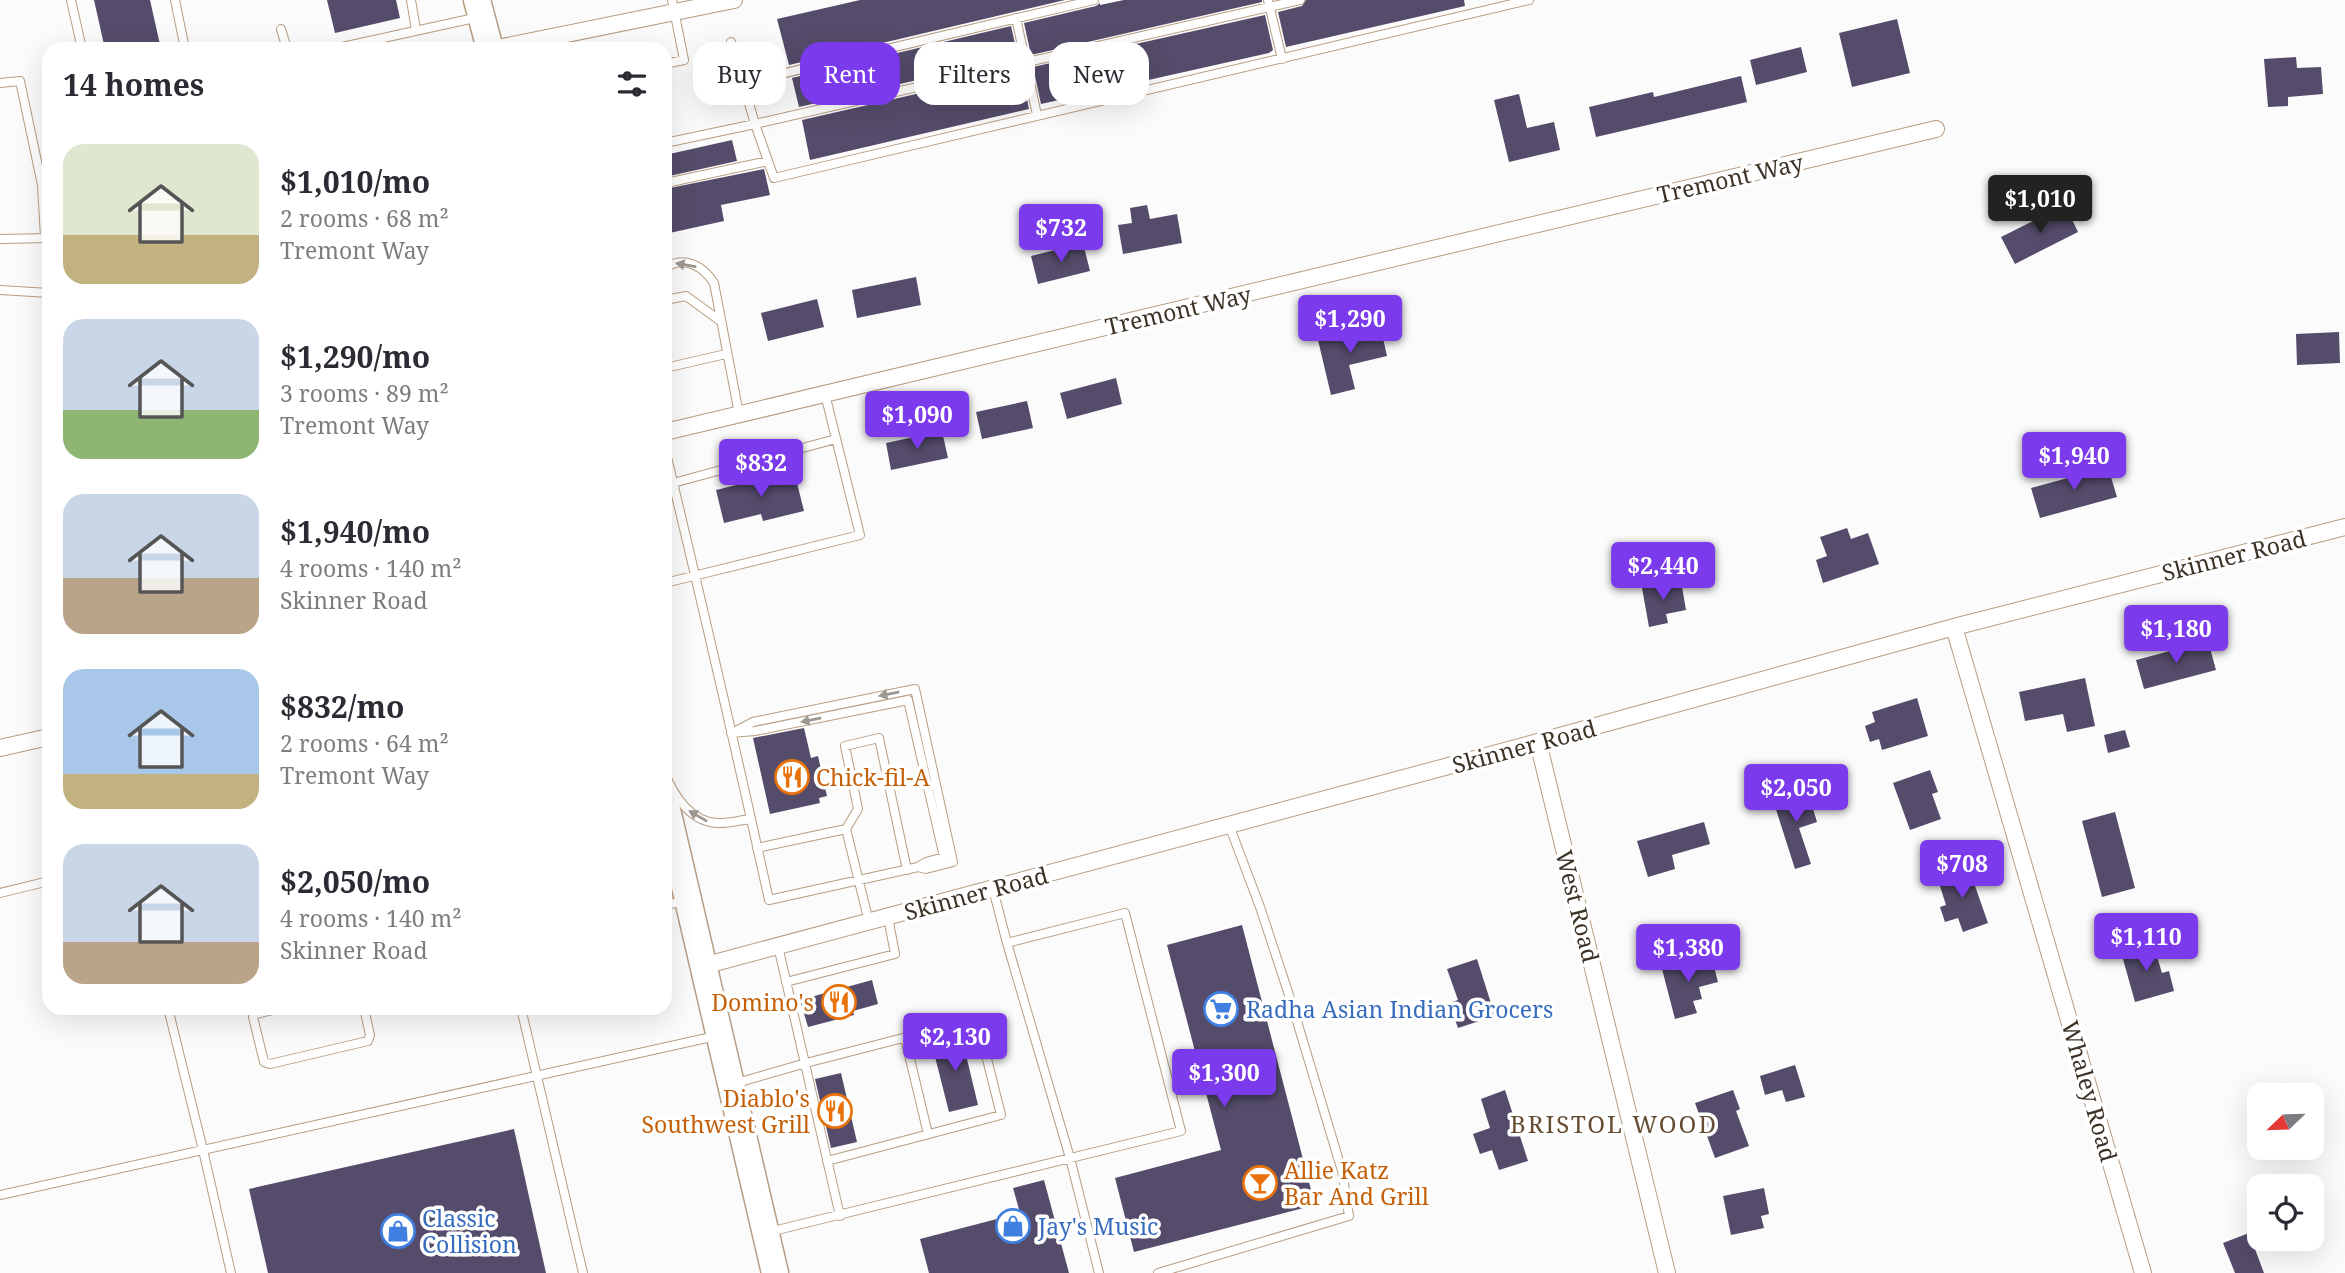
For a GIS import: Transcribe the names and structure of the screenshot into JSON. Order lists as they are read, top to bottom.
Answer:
{
  "streets": {
    "street": [
      "Tremont Way",
      "Skinner Road",
      "West Road",
      "Whaley Road"
    ]
  },
  "crossings": [
    ["Skinner Road", "West Road"],
    ["Skinner Road", "Whaley Road"]
  ],
  "districts": ["BRISTOL WOOD"],
  "places": {
    "restaurant": ["Chick-fil-A", "Domino's", "Diablo's Southwest Grill"],
    "supermarket": ["Radha Asian Indian Grocers"],
    "bar": ["Allie Katz Bar And Grill"],
    "shop": ["Jay's Music", "Classic Collision"]
  },
  "north": "bottom left",
  "page": {
    "chip": [
      "Buy",
      "Rent",
      "Filters",
      "New"
    ],
    "heading": "14 homes",
    "list": [
      {
        "name": "$1,010/mo",
        "note": "2 rooms · 68 m² · Tremont Way"
      },
      {
        "name": "$1,290/mo",
        "note": "3 rooms · 89 m² · Tremont Way"
      },
      {
        "name": "$1,940/mo",
        "note": "4 rooms · 140 m² · Skinner Road"
      },
      {
        "name": "$832/mo",
        "note": "2 rooms · 64 m² · Tremont Way"
      },
      {
        "name": "$2,050/mo",
        "note": "4 rooms · 140 m² · Skinner Road"
      }
    ],
    "price": [
      "$1,010",
      "$732",
      "$1,290",
      "$1,090",
      "$1,940",
      "$832",
      "$2,440",
      "$1,180",
      "$2,050",
      "$708",
      "$1,110",
      "$1,380",
      "$2,130",
      "$1,300"
    ]
  }
}
